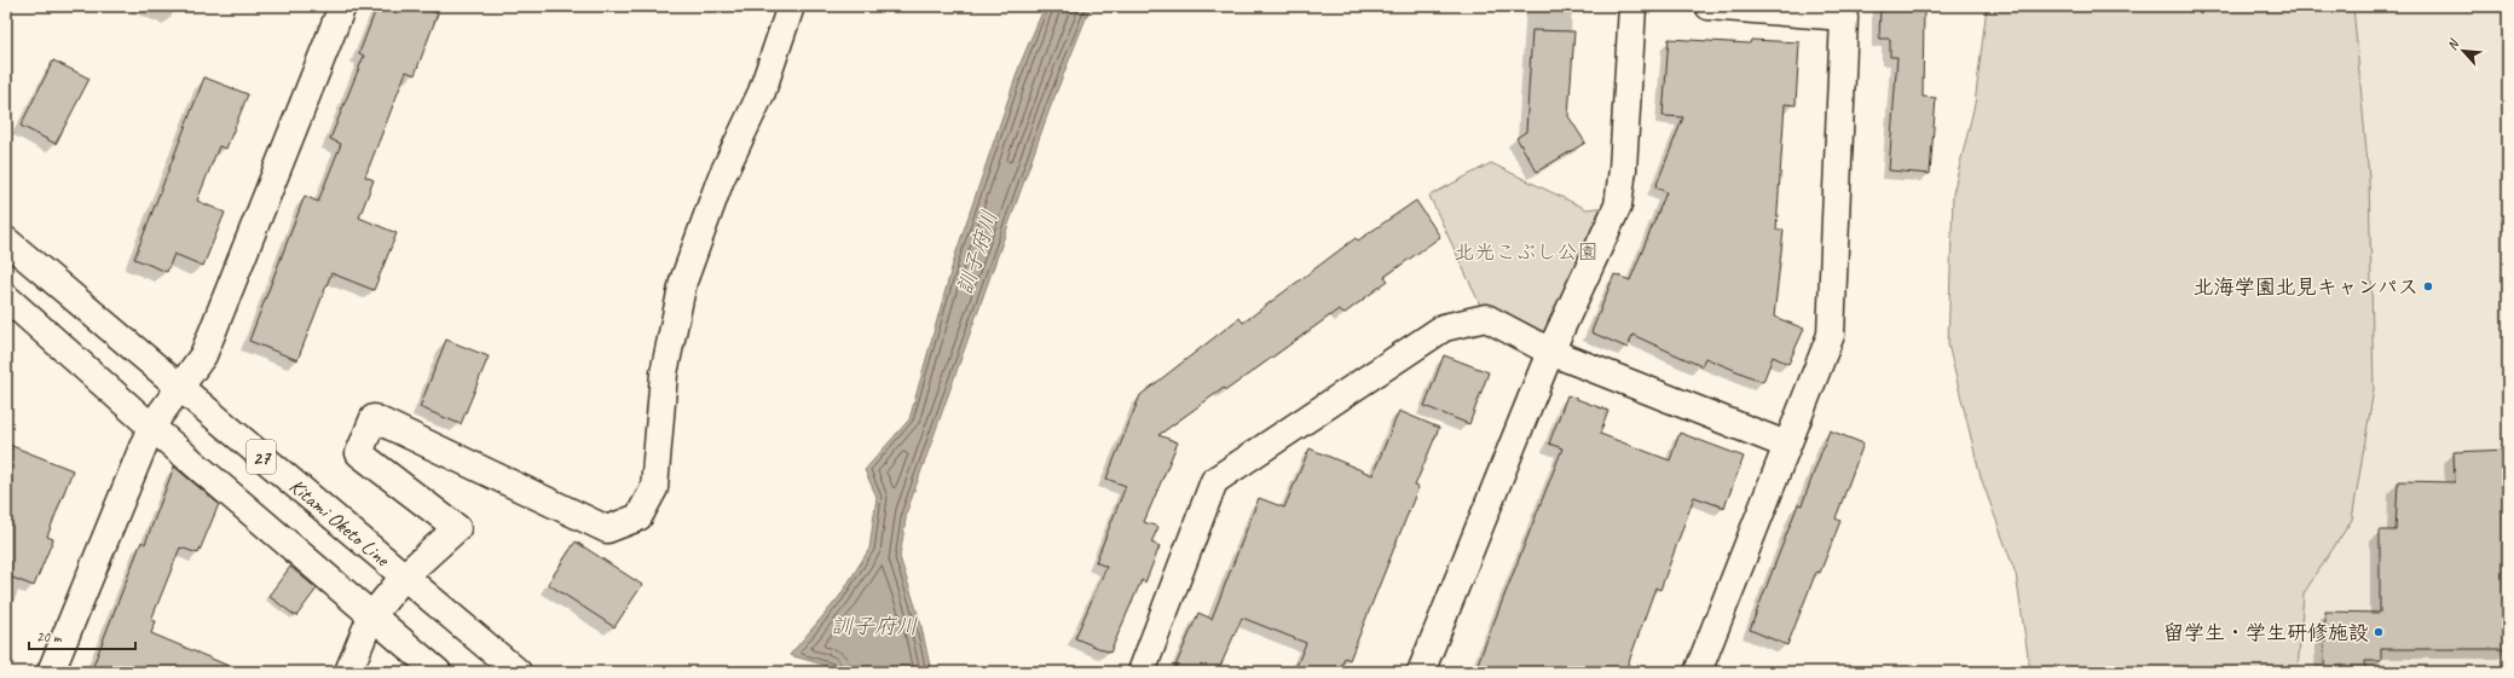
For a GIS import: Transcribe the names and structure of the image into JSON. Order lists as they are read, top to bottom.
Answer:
{
  "streets": {
    "street": ["27", "Kitami Oketo Line"]
  },
  "water": ["訓子府川"],
  "parks": ["北光こぶし公園"],
  "places": ["北海学園北見キャンパス", "留学生・学生研修施設"],
  "scale_bar": "20 m",
  "north": "top left"
}
